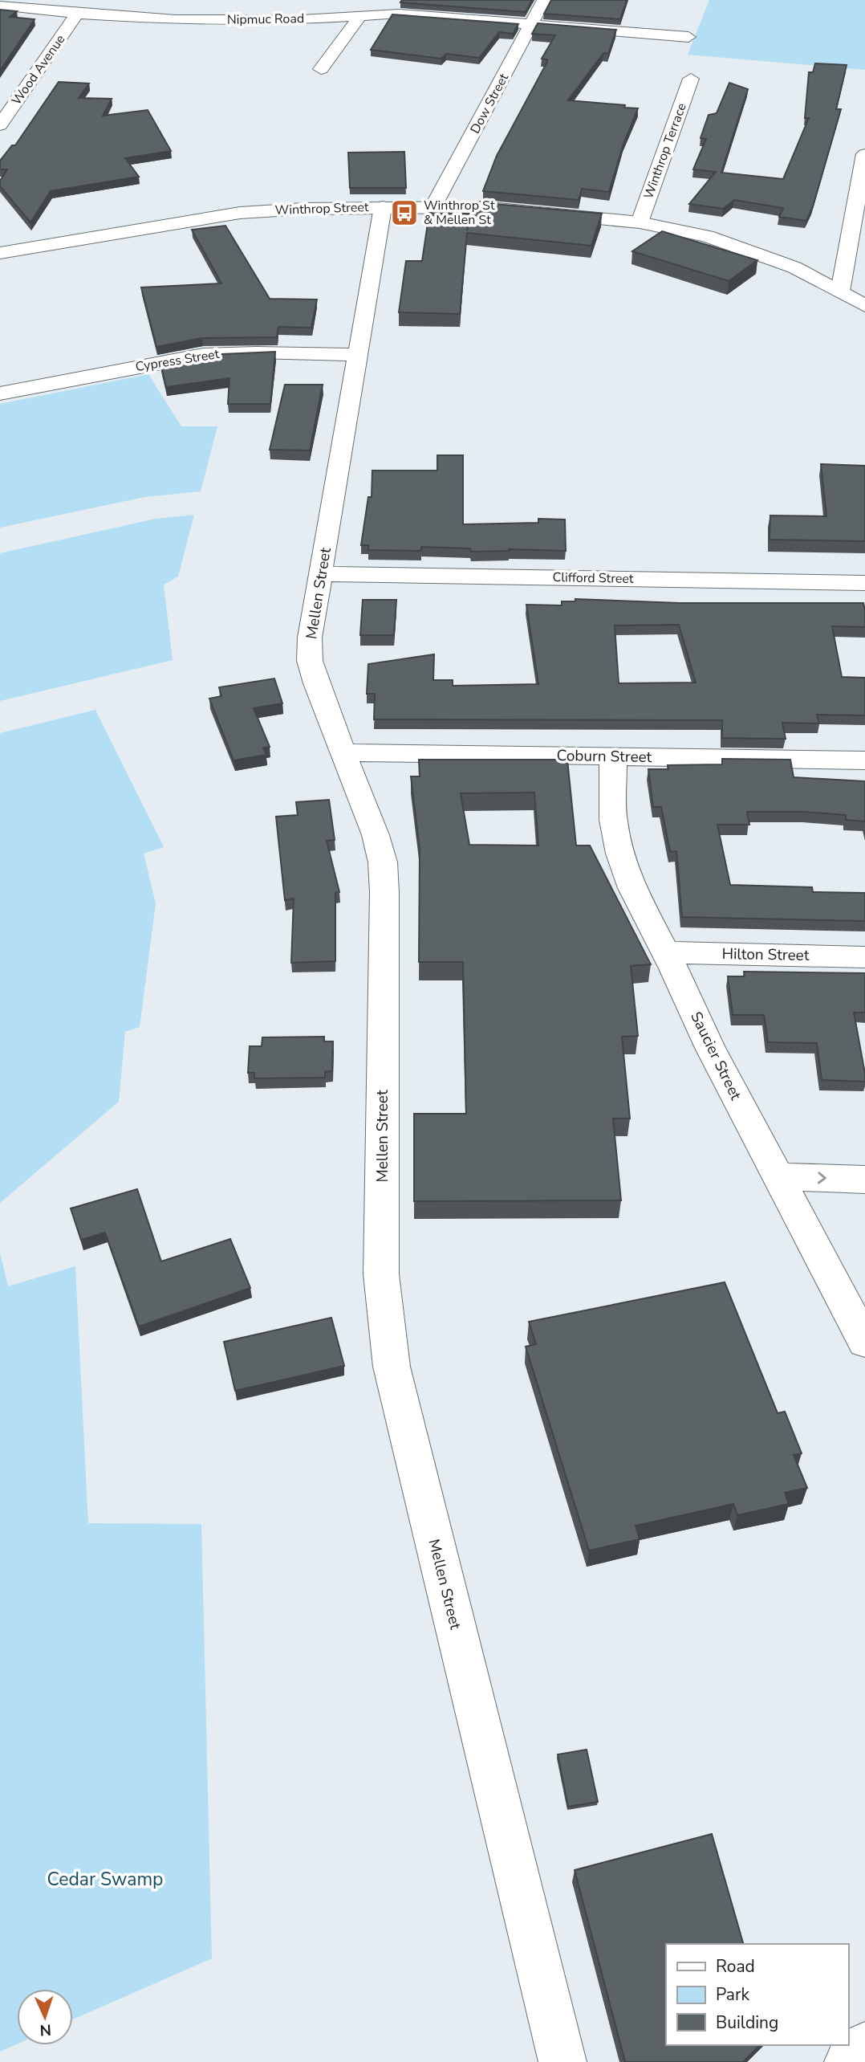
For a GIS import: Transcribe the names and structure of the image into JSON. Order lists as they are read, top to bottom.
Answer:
{
  "streets": {
    "street": [
      "Nipmuc Road",
      "Wood Avenue",
      "Dow Street",
      "Winthrop Terrace",
      "Winthrop Street",
      "Cypress Street",
      "Clifford Street",
      "Mellen Street",
      "Coburn Street",
      "Hilton Street",
      "Saucier Street"
    ]
  },
  "crossings": [
    ["Nipmuc Road", "Wood Avenue"],
    ["Nipmuc Road", "Dow Street"],
    ["Dow Street", "Winthrop Street"],
    ["Winthrop Terrace", "Winthrop Street"],
    ["Winthrop Street", "Mellen Street"],
    ["Cypress Street", "Mellen Street"],
    ["Clifford Street", "Mellen Street"],
    ["Mellen Street", "Coburn Street"],
    ["Coburn Street", "Saucier Street"],
    ["Hilton Street", "Saucier Street"]
  ],
  "parks": ["Cedar Swamp"],
  "places": {
    "bus stop": ["Winthrop St & Mellen St"]
  },
  "legend": ["Road", "Park", "Building"],
  "north": "bottom"
}
